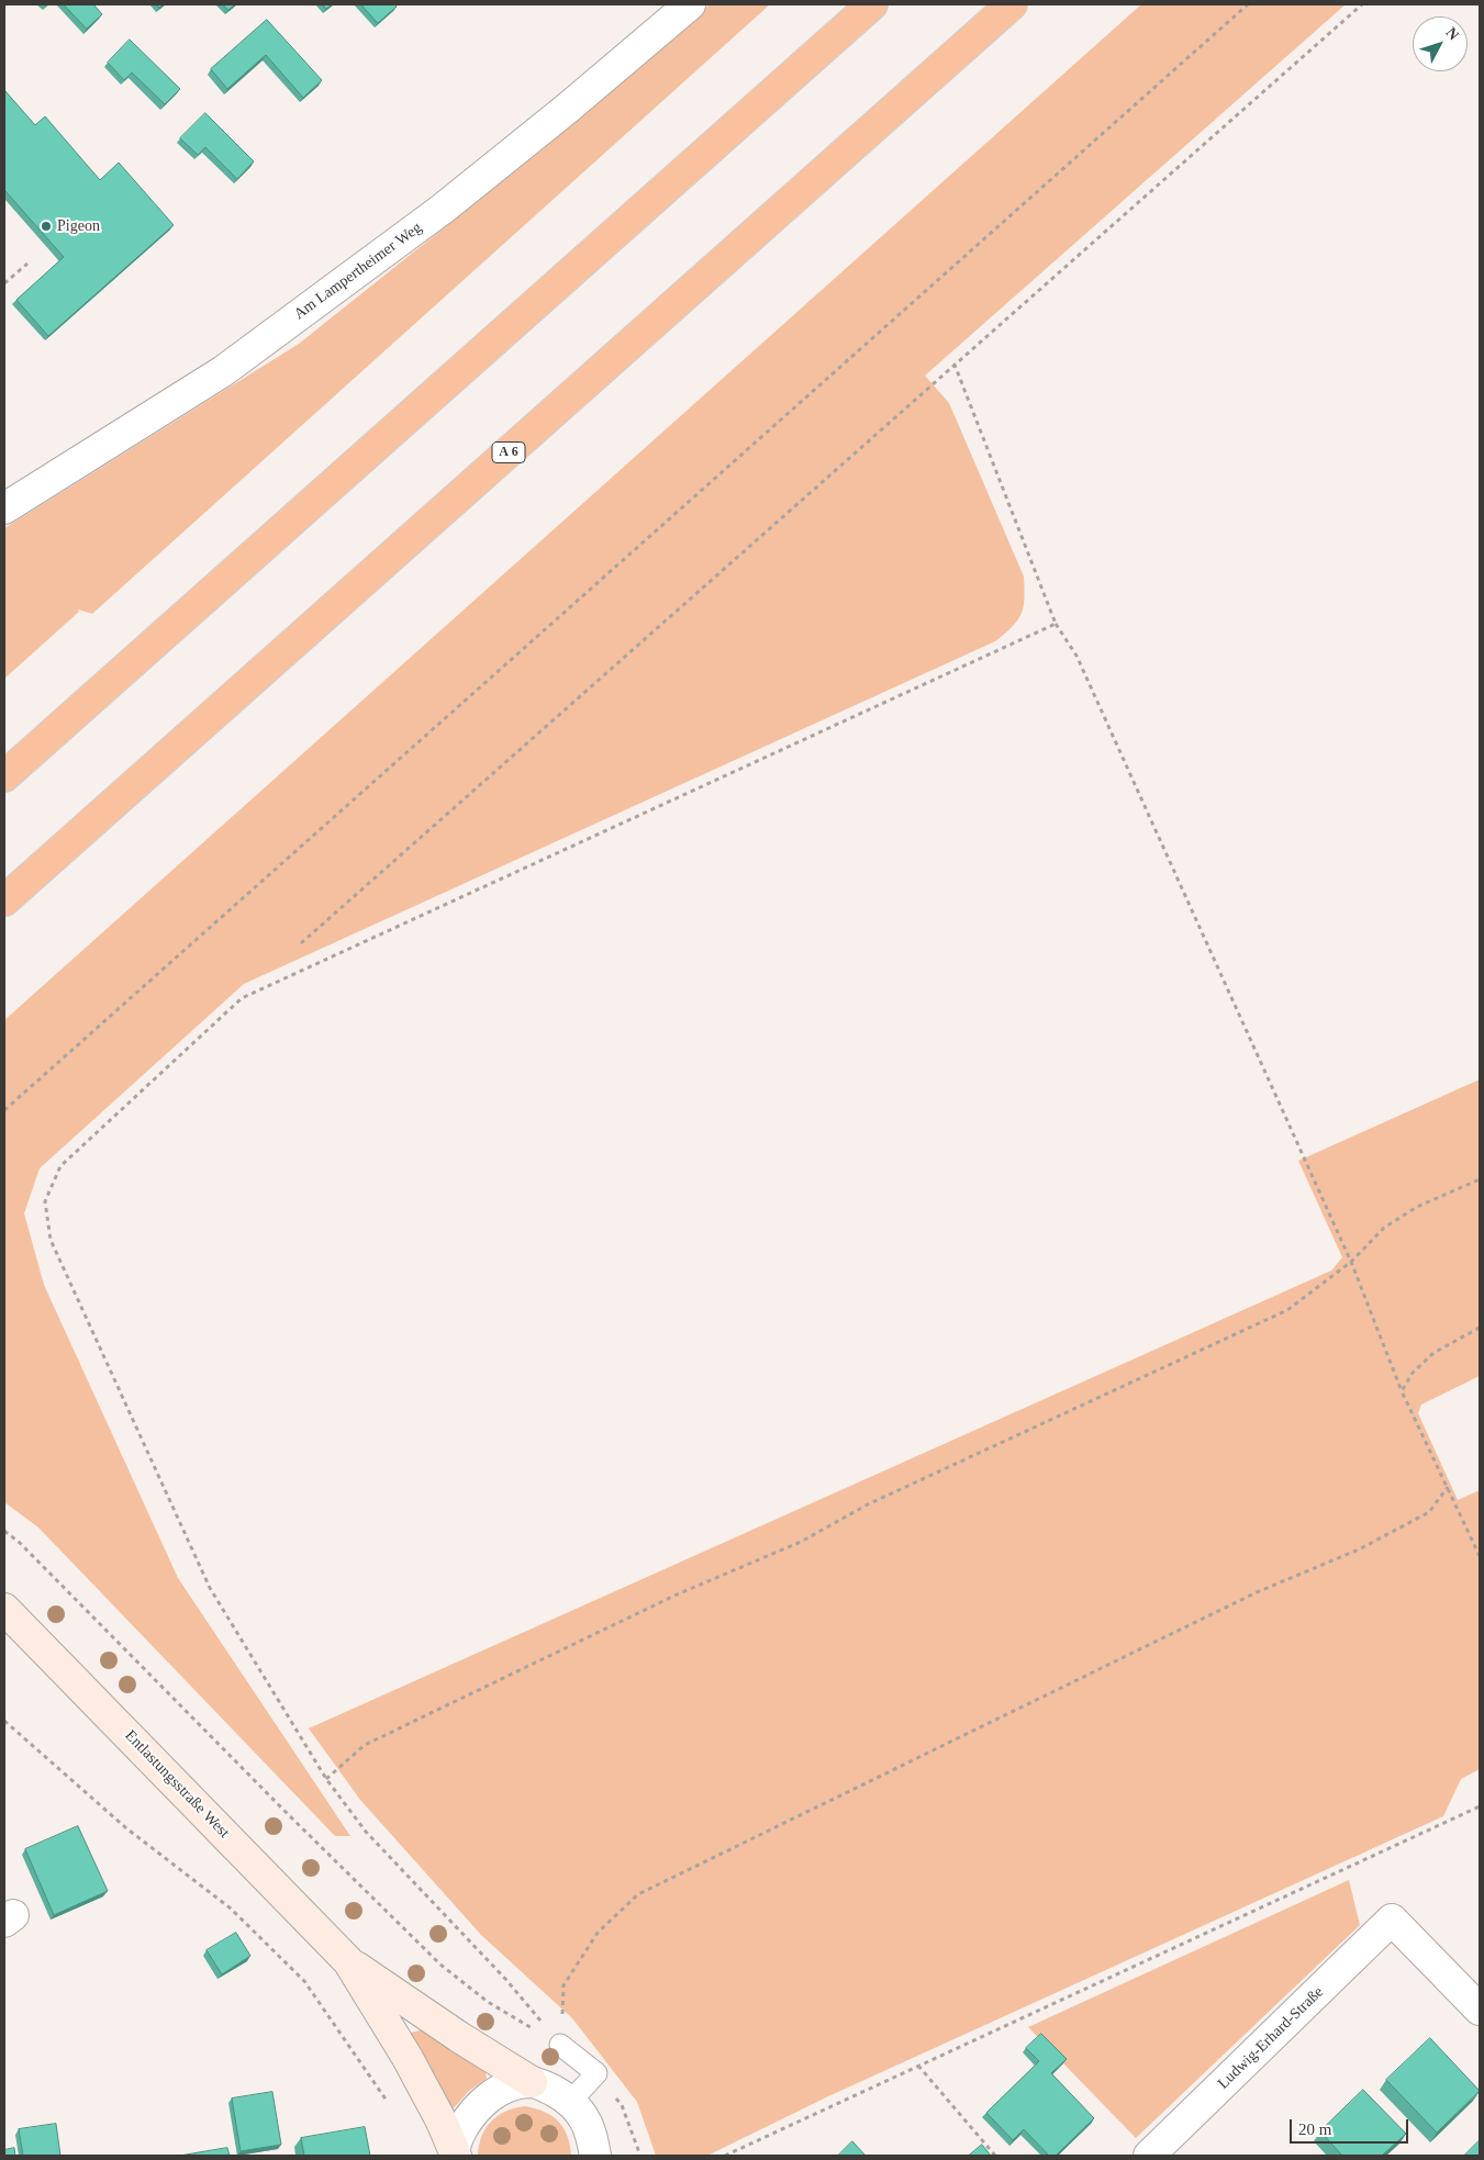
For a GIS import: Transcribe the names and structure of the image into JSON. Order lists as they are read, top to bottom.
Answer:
{
  "streets": {
    "highway": ["A 6"],
    "main road": ["Entlastungsstraße West"],
    "street": ["Am Lampertheimer Weg", "Ludwig-Erhard-Straße"]
  },
  "places": ["Pigeon"],
  "scale_bar": "20 m",
  "north": "top right"
}
